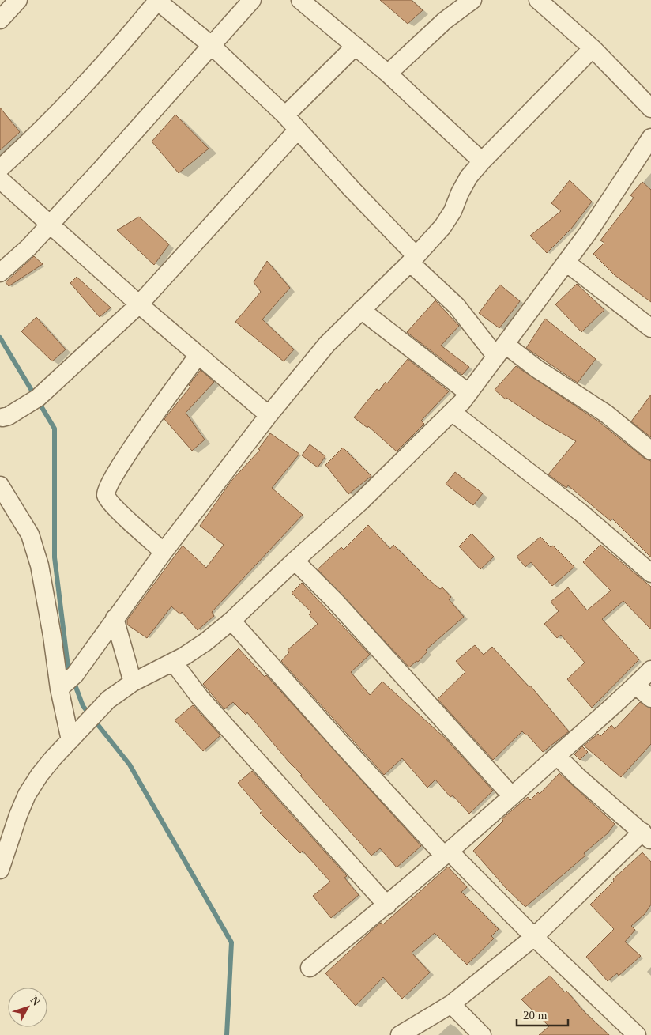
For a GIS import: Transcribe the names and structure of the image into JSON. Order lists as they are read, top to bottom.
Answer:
{
  "scale_bar": "20 m",
  "north": "top right"
}
